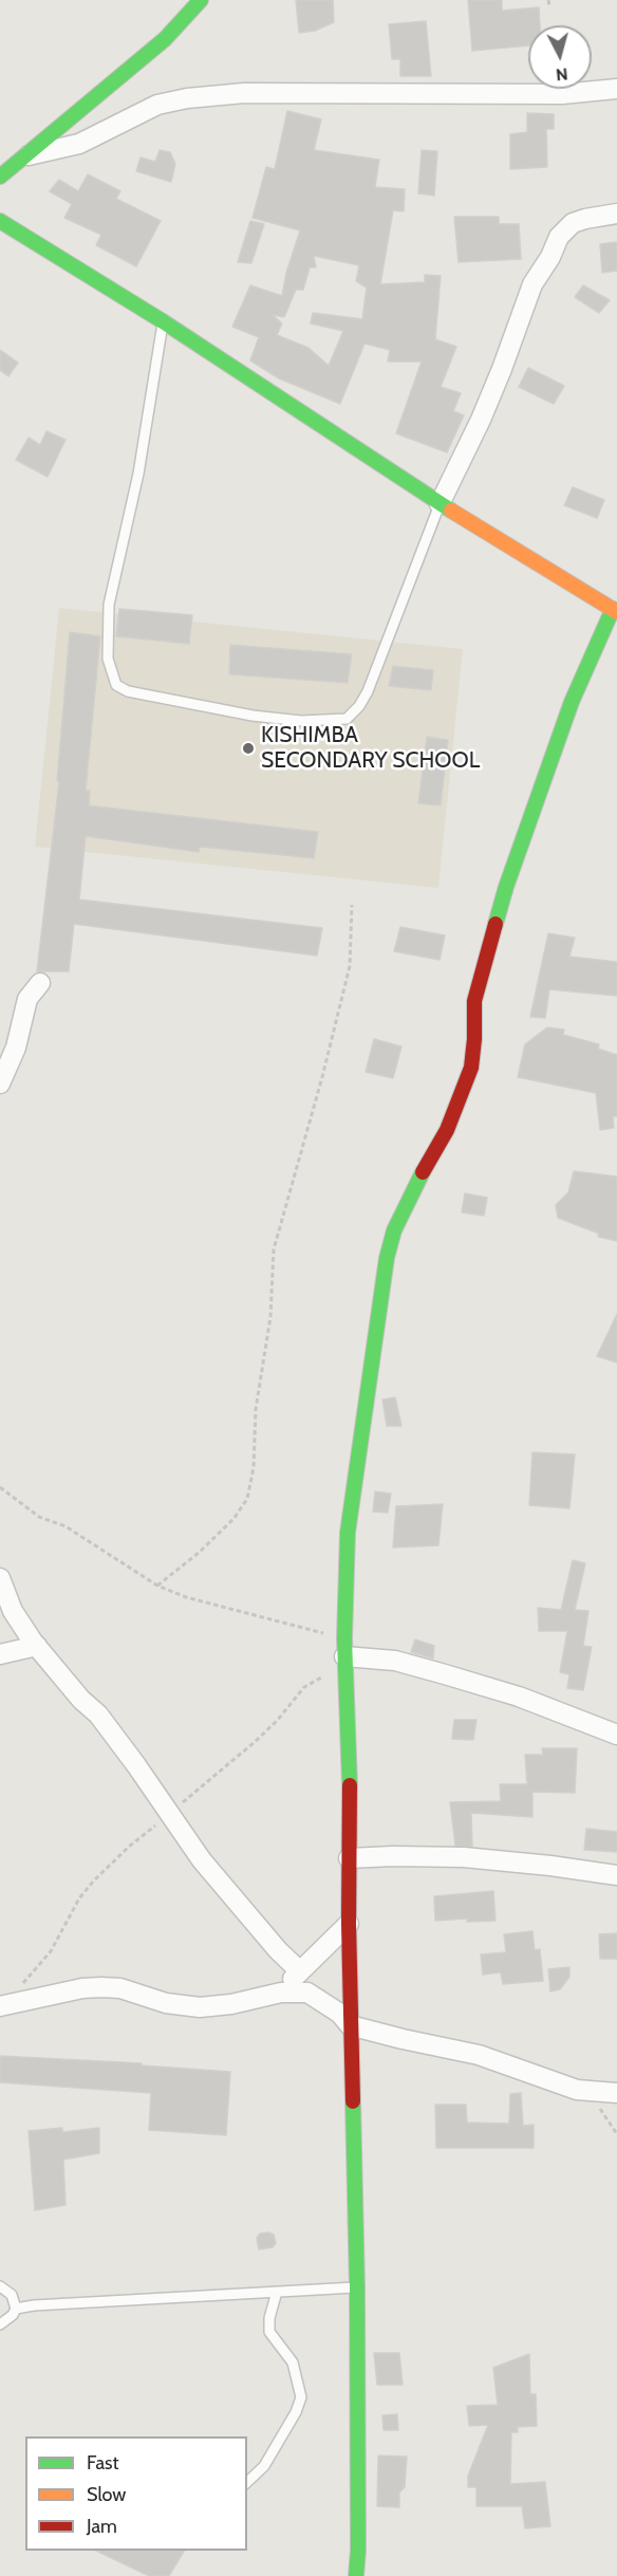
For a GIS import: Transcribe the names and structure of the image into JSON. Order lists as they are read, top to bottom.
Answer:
{
  "places": ["KISHIMBA SECONDARY SCHOOL"],
  "legend": ["Fast", "Slow", "Jam"],
  "north": "bottom"
}
